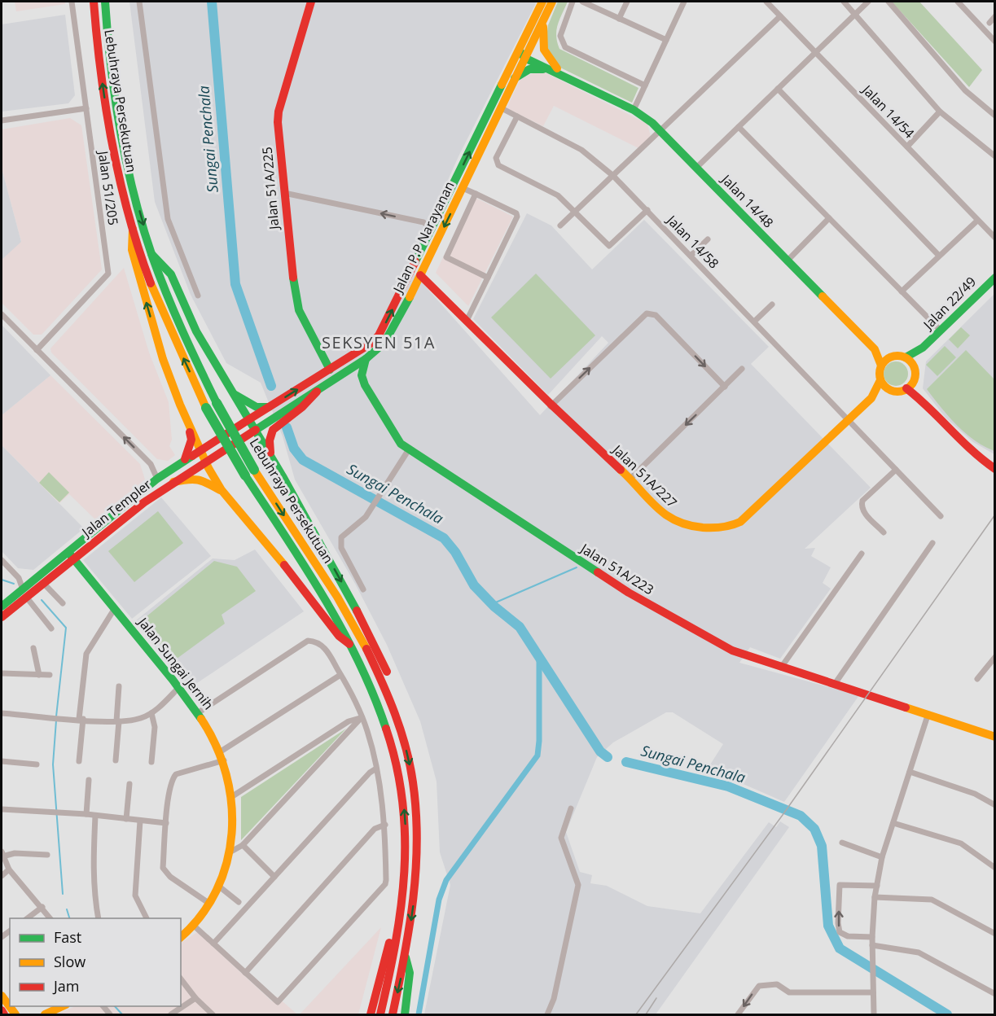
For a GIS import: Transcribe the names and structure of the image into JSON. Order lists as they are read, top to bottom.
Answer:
{
  "streets": {
    "main road": [
      "Lebuhraya Persekutuan",
      "Jalan 51A/225",
      "Jalan 14/48",
      "Jalan P.P Narayanan",
      "Jalan 22/49",
      "Jalan 51A/227",
      "Jalan Templer",
      "Jalan 51A/223",
      "Jalan Sungai Jernih"
    ],
    "street": ["Jalan 14/54", "Jalan 51/205", "Jalan 14/58"]
  },
  "crossings": [
    ["Jalan 51A/225", "Jalan P.P Narayanan"],
    ["Jalan 14/48", "Jalan P.P Narayanan"],
    ["Jalan 14/48", "Jalan 22/49"],
    ["Jalan 14/48", "Jalan 51A/227"],
    ["Jalan P.P Narayanan", "Jalan 14/58"],
    ["Jalan P.P Narayanan", "Jalan 51A/227"],
    ["Jalan P.P Narayanan", "Jalan Templer"],
    ["Jalan P.P Narayanan", "Jalan 51A/223"],
    ["Jalan 14/58", "Jalan 51A/227"],
    ["Jalan 22/49", "Jalan 51A/227"],
    ["Jalan Templer", "Jalan Sungai Jernih"]
  ],
  "districts": ["SEKSYEN 51A"],
  "water": ["Sungai Penchala"],
  "legend": ["Fast", "Slow", "Jam"]
}
